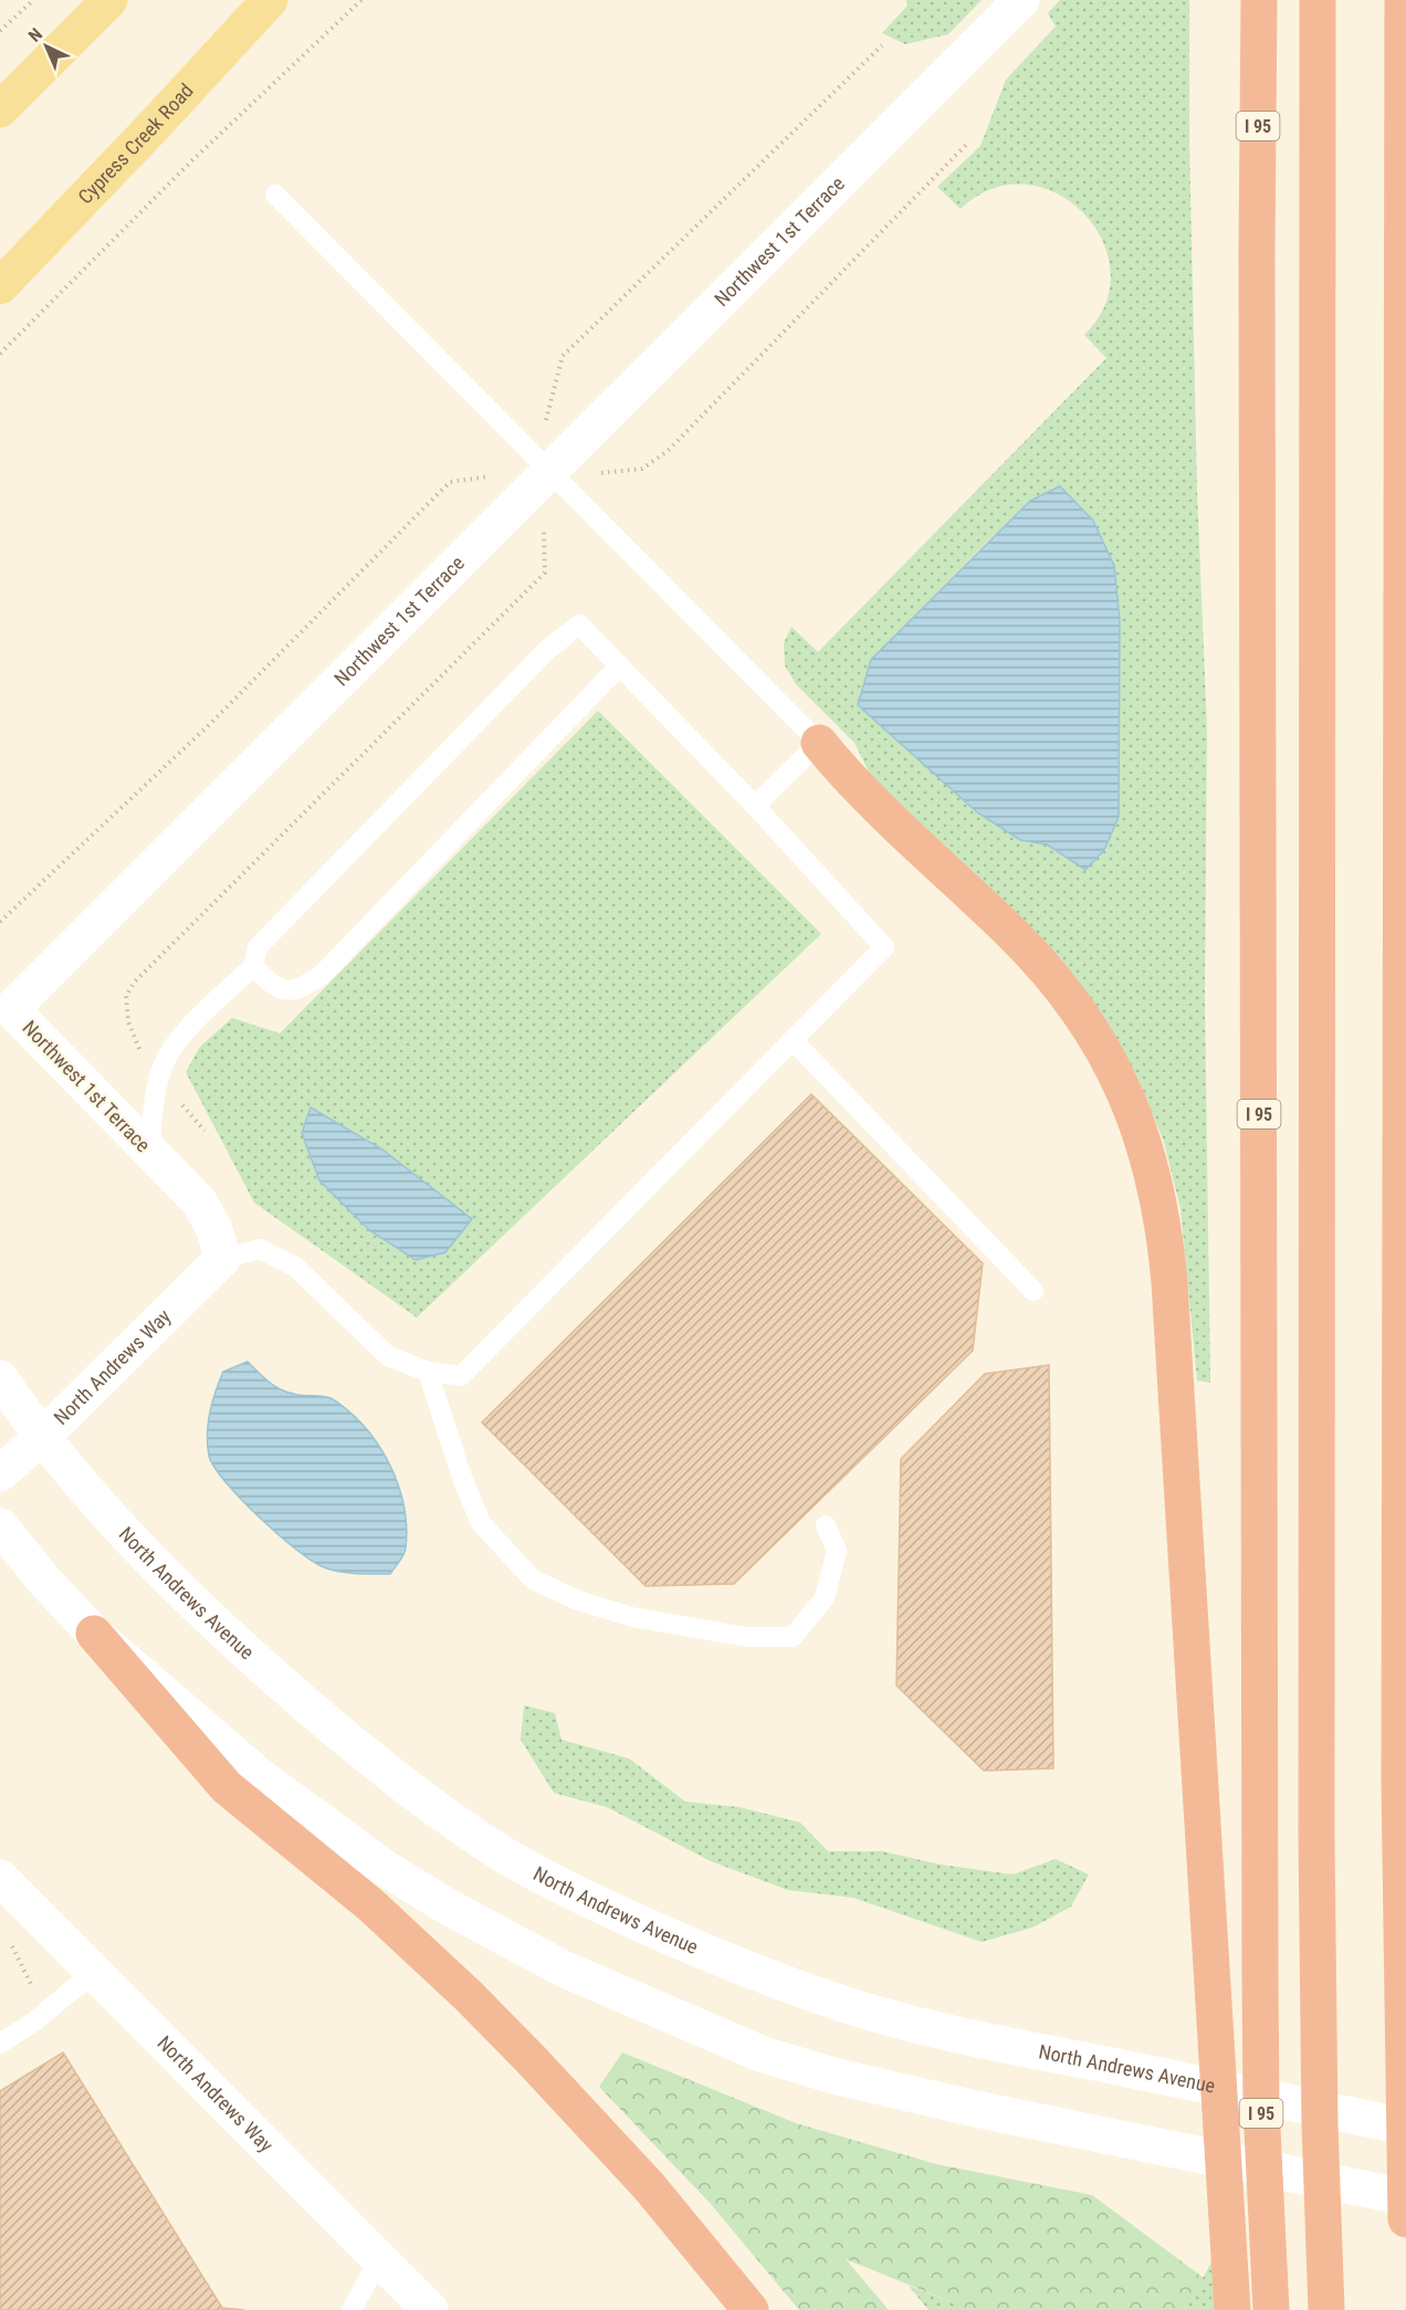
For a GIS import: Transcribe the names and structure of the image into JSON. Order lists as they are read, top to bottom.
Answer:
{
  "streets": {
    "highway": ["I 95"],
    "main road": [
      "Cypress Creek Road",
      "Northwest 1st Terrace",
      "North Andrews Way",
      "North Andrews Avenue"
    ]
  },
  "crossings": [
    ["Northwest 1st Terrace", "North Andrews Way"],
    ["North Andrews Way", "North Andrews Avenue"]
  ],
  "north": "top left"
}
